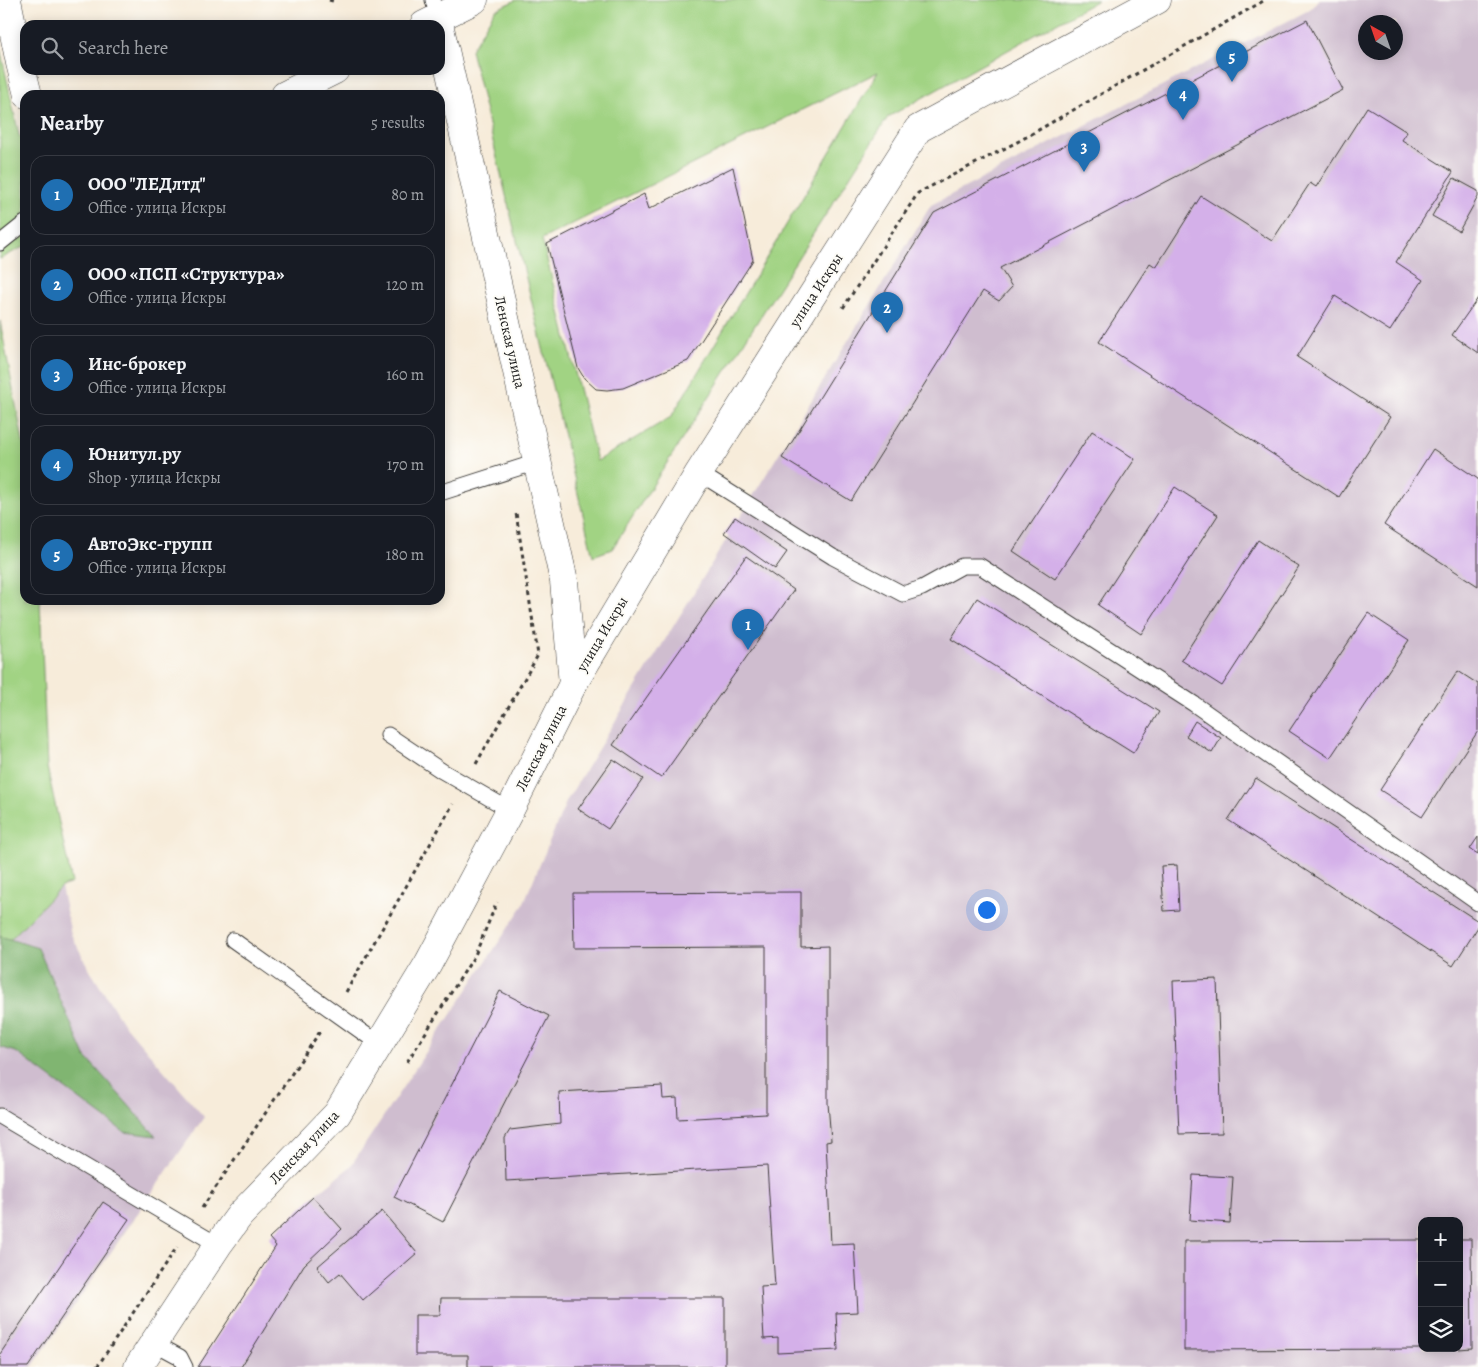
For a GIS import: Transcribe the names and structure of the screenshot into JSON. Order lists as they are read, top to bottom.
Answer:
{
  "streets": {
    "street": ["улица Искры", "Ленская улица"]
  },
  "crossings": [
    ["улица Искры", "Ленская улица"]
  ],
  "north": "top left",
  "page": {
    "search": "Search here",
    "pins": [
      "5",
      "4",
      "3",
      "2",
      "1"
    ],
    "heading": ["Nearby", "5 results"],
    "list": [
      {
        "mark": "1",
        "name": "ООО \"ЛЕДлтд\"",
        "note": "Office · улица Искры",
        "value": "80 m"
      },
      {
        "mark": "2",
        "name": "ООО «ПСП «Структура»",
        "note": "Office · улица Искры",
        "value": "120 m"
      },
      {
        "mark": "3",
        "name": "Инс-брокер",
        "note": "Office · улица Искры",
        "value": "160 m"
      },
      {
        "mark": "4",
        "name": "Юнитул.ру",
        "note": "Shop · улица Искры",
        "value": "170 m"
      },
      {
        "mark": "5",
        "name": "АвтоЭкс-групп",
        "note": "Office · улица Искры",
        "value": "180 m"
      }
    ],
    "map_buttons": ["+", "−"]
  }
}
